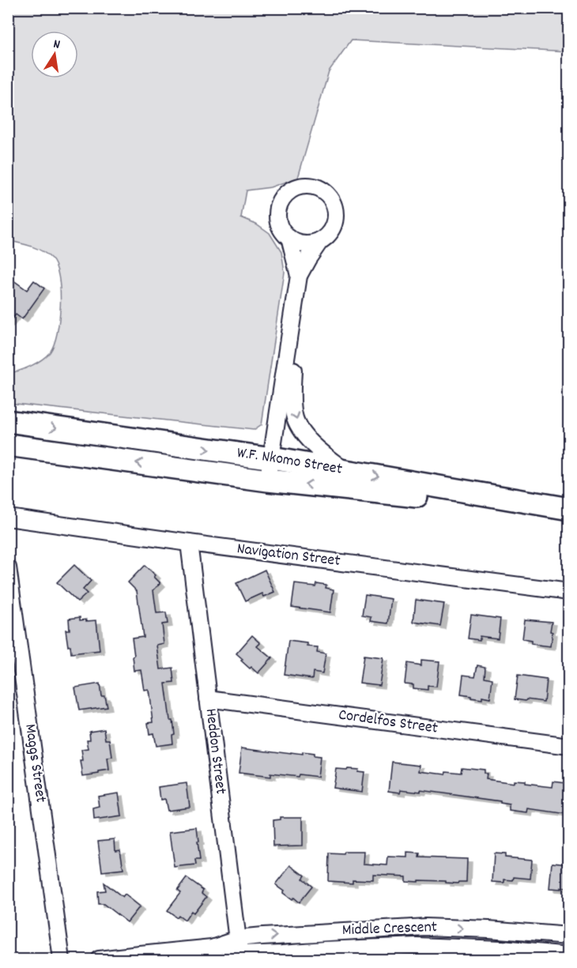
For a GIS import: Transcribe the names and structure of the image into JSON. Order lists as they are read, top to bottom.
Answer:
{
  "streets": {
    "main road": ["W.F. Nkomo Street"],
    "street": [
      "Navigation Street",
      "Cordelfos Street",
      "Heddon Street",
      "Maggs Street",
      "Middle Crescent"
    ]
  },
  "crossings": [
    ["Navigation Street", "Heddon Street"],
    ["Cordelfos Street", "Heddon Street"],
    ["Heddon Street", "Middle Crescent"]
  ],
  "north": "top"
}
